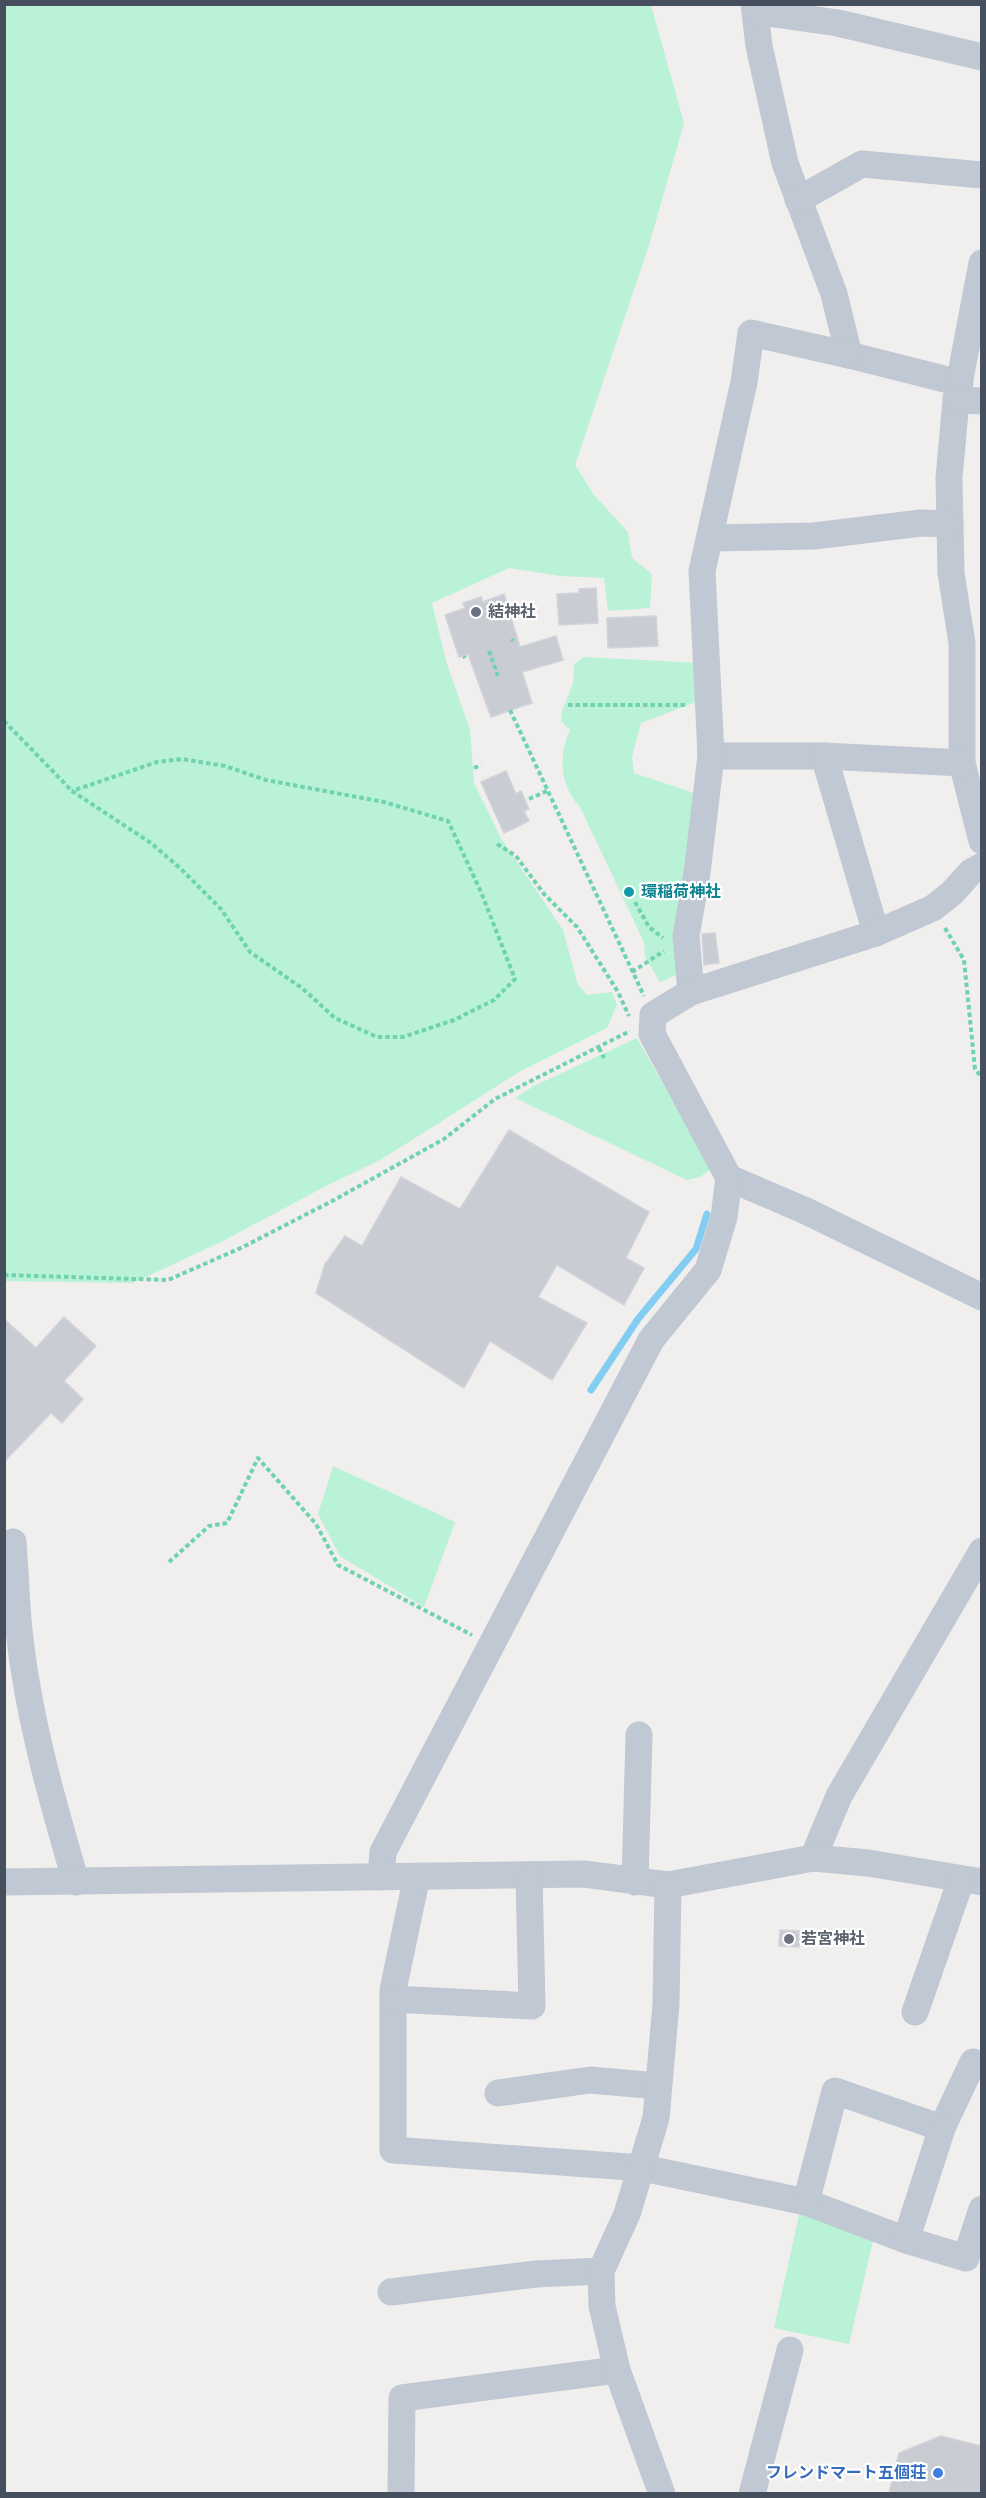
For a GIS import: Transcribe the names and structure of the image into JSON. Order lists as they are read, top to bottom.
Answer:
{
  "places": [
    "結神社",
    "環稲荷神社",
    "若宮神社",
    "フレンドマート五個荘"
  ]
}
